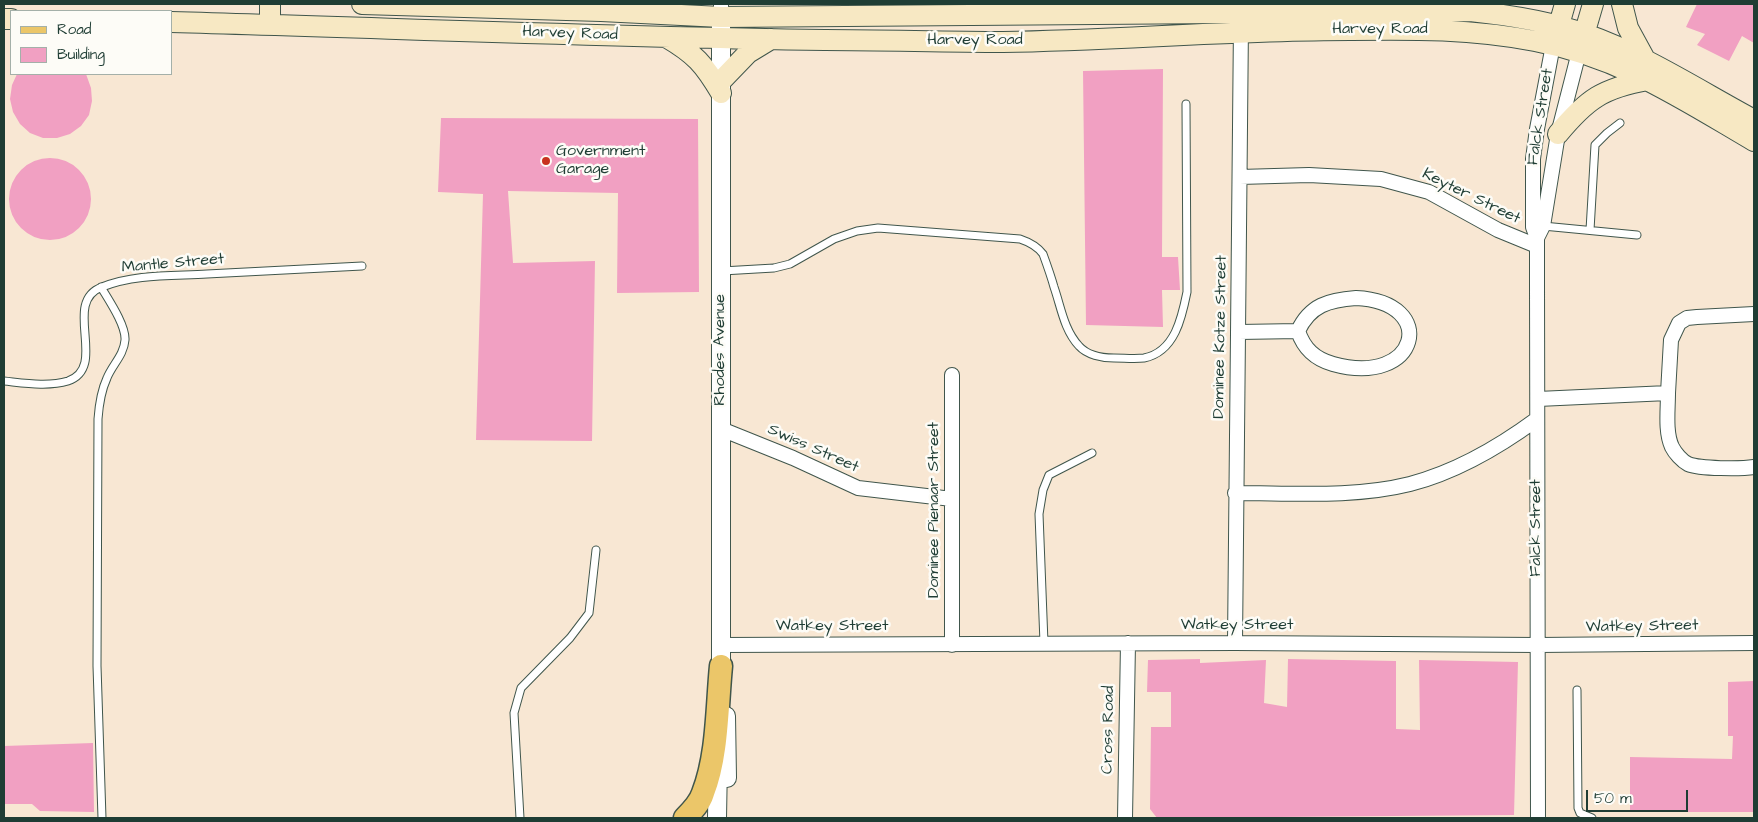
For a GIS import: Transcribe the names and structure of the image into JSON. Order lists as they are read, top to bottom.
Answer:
{
  "streets": {
    "main road": ["Harvey Road"],
    "street": [
      "Falck Street",
      "Keyter Street",
      "Dominee Kotze Street",
      "Rhodes Avenue",
      "Swiss Street",
      "Dominee Pienaar Street",
      "Watkey Street",
      "Cross Road"
    ],
    "lane": ["Mantle Street"]
  },
  "crossings": [
    ["Harvey Road", "Falck Street"],
    ["Harvey Road", "Dominee Kotze Street"],
    ["Harvey Road", "Rhodes Avenue"],
    ["Falck Street", "Keyter Street"],
    ["Falck Street", "Watkey Street"],
    ["Keyter Street", "Dominee Kotze Street"],
    ["Dominee Kotze Street", "Watkey Street"],
    ["Rhodes Avenue", "Swiss Street"],
    ["Rhodes Avenue", "Watkey Street"],
    ["Swiss Street", "Dominee Pienaar Street"],
    ["Dominee Pienaar Street", "Watkey Street"],
    ["Watkey Street", "Cross Road"]
  ],
  "places": ["Government Garage"],
  "legend": ["Road", "Building"],
  "scale_bar": "50 m"
}
